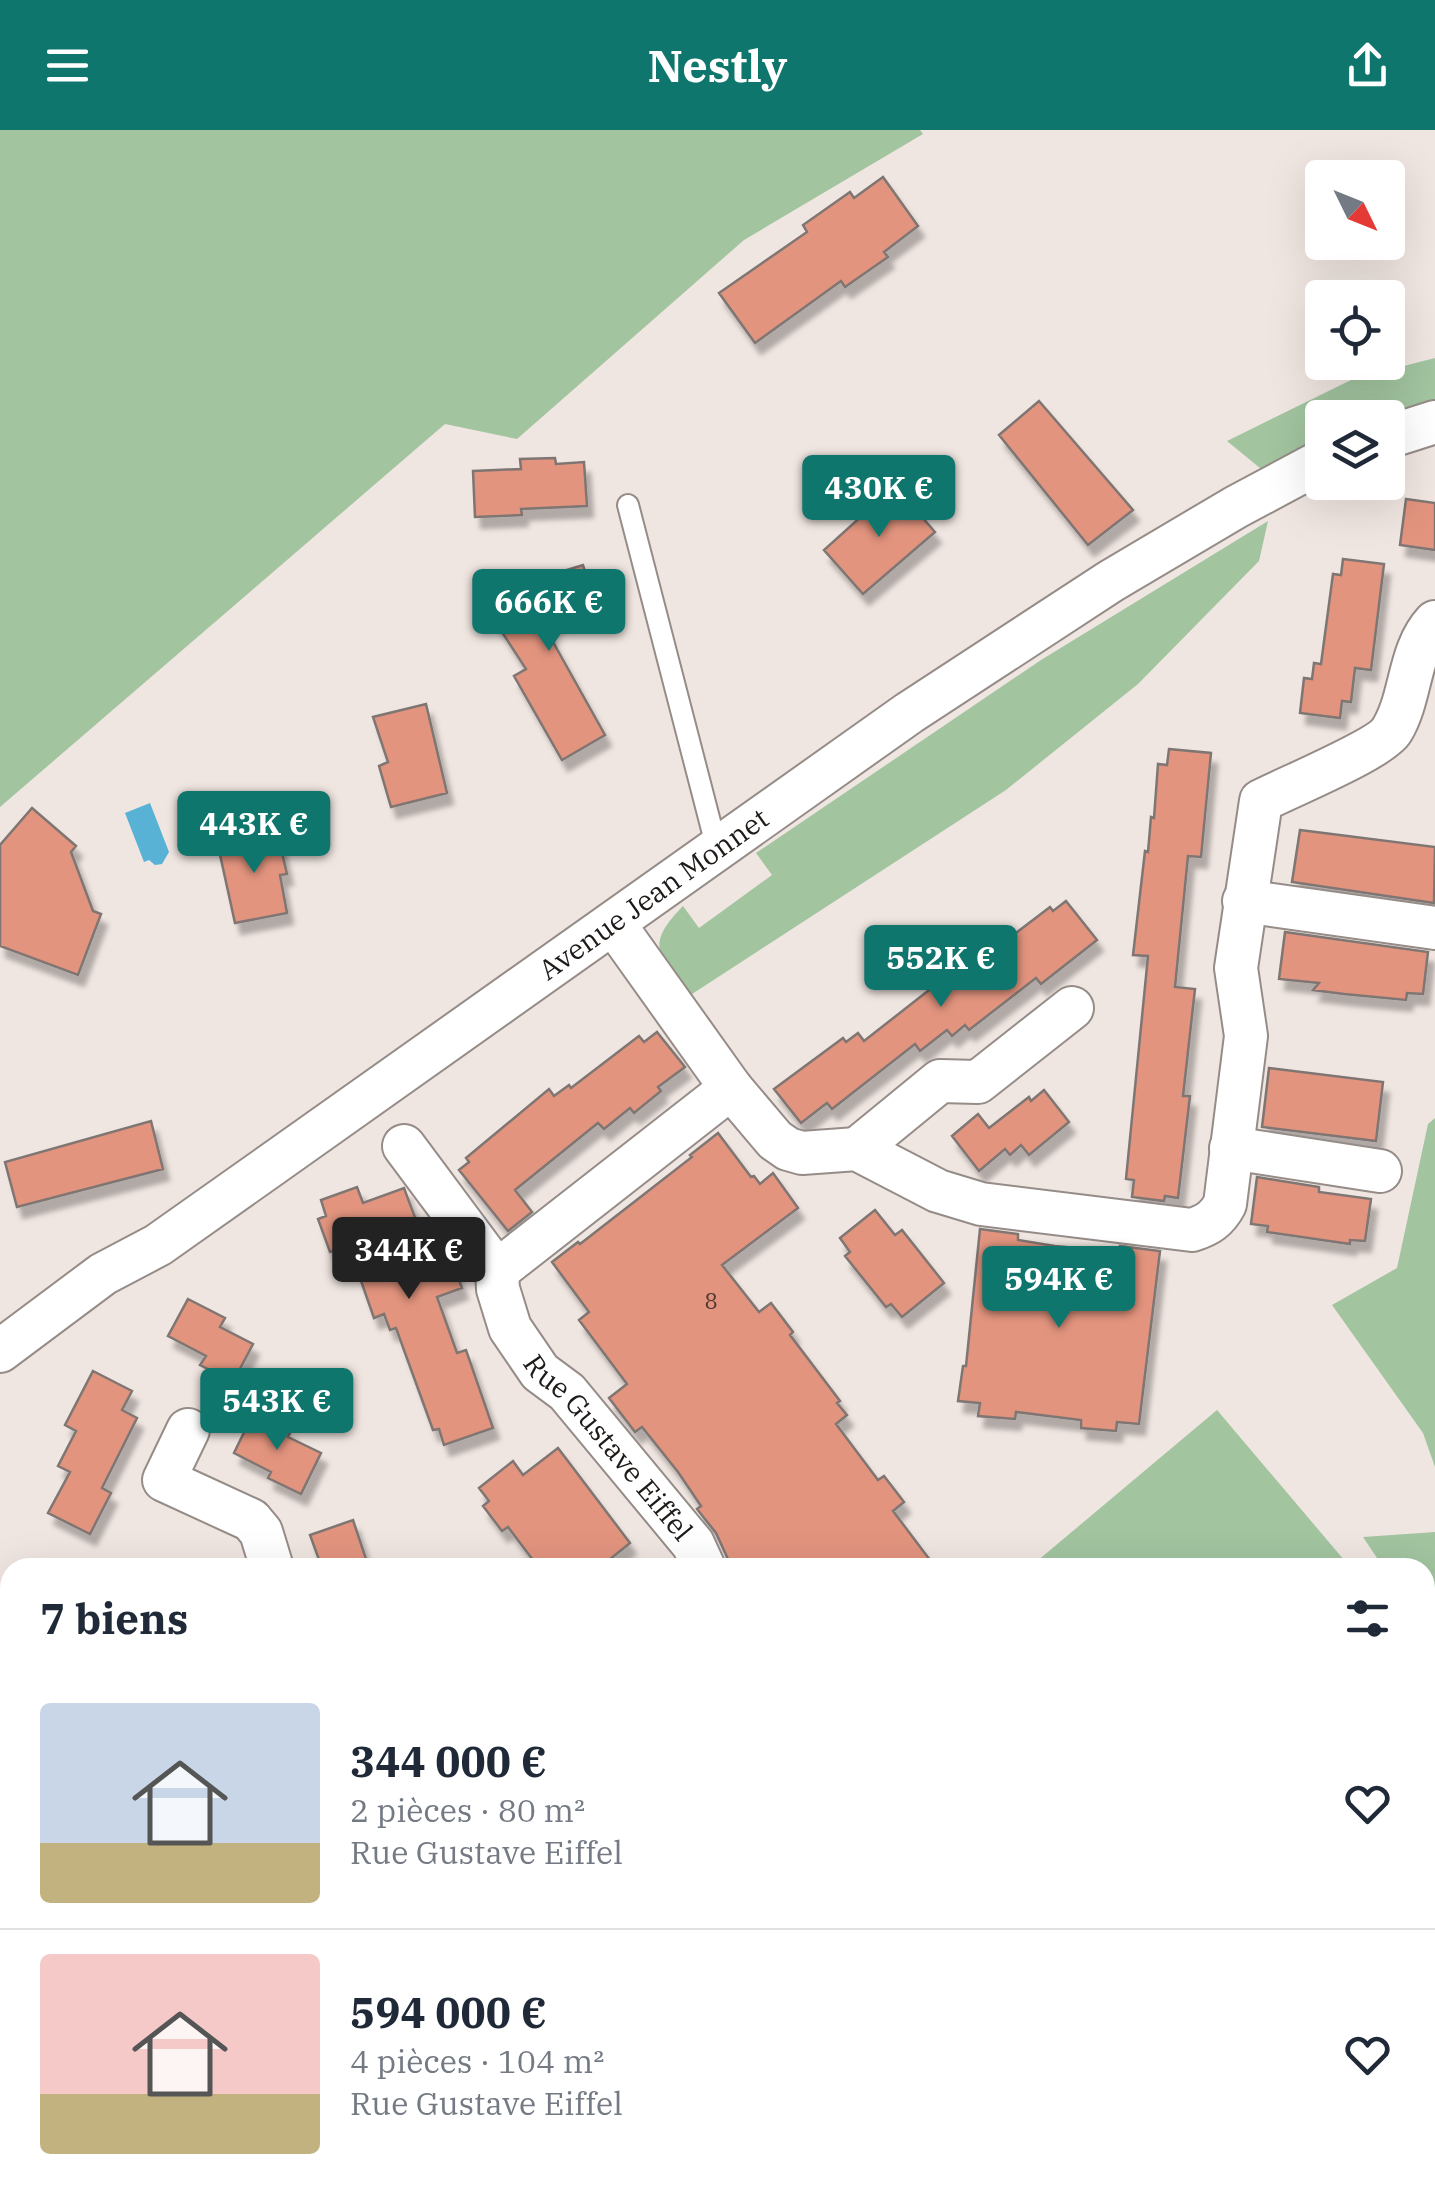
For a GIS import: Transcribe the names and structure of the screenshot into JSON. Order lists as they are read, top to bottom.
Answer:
{
  "streets": {
    "street": ["Avenue Jean Monnet", "Rue Gustave Eiffel"]
  },
  "house_numbers": ["8"],
  "north": "bottom right",
  "page": {
    "header": "Nestly",
    "price": [
      "430K €",
      "666K €",
      "443K €",
      "552K €",
      "344K €",
      "594K €",
      "543K €"
    ],
    "heading": "7 biens",
    "list": [
      {
        "name": "344 000 €",
        "note": "2 pièces · 80 m² · Rue Gustave Eiffel"
      },
      {
        "name": "594 000 €",
        "note": "4 pièces · 104 m² · Rue Gustave Eiffel"
      }
    ]
  }
}
